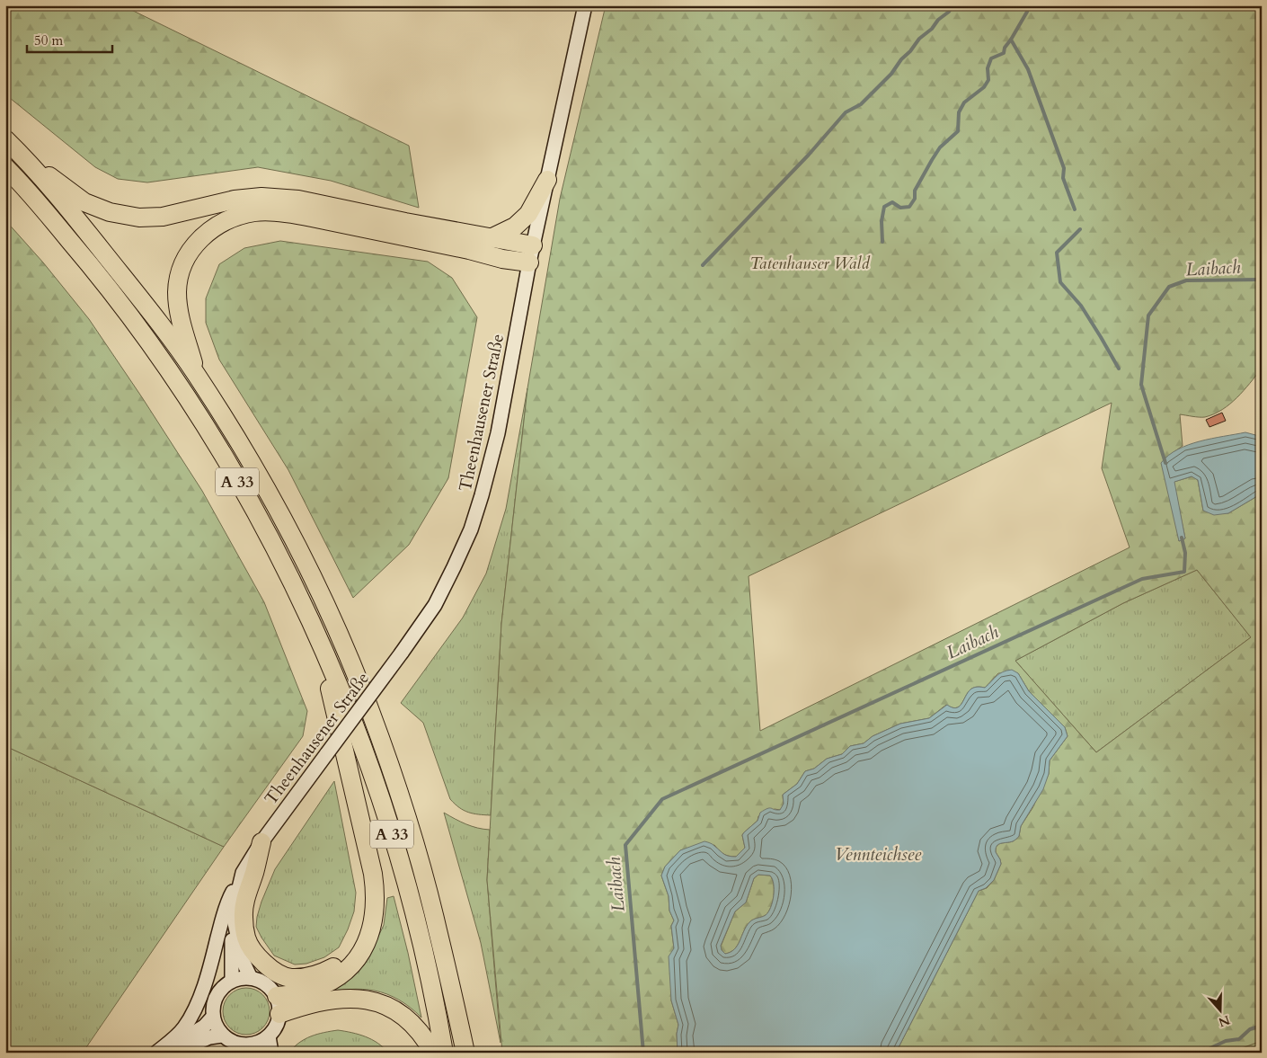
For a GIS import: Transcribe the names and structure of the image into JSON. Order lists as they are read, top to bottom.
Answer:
{
  "streets": {
    "highway": ["A 33"],
    "main road": ["Theenhausener Straße"]
  },
  "water": ["Laibach", "Vennteichsee"],
  "parks": ["Tatenhauser Wald"],
  "scale_bar": "50 m",
  "north": "bottom"
}
